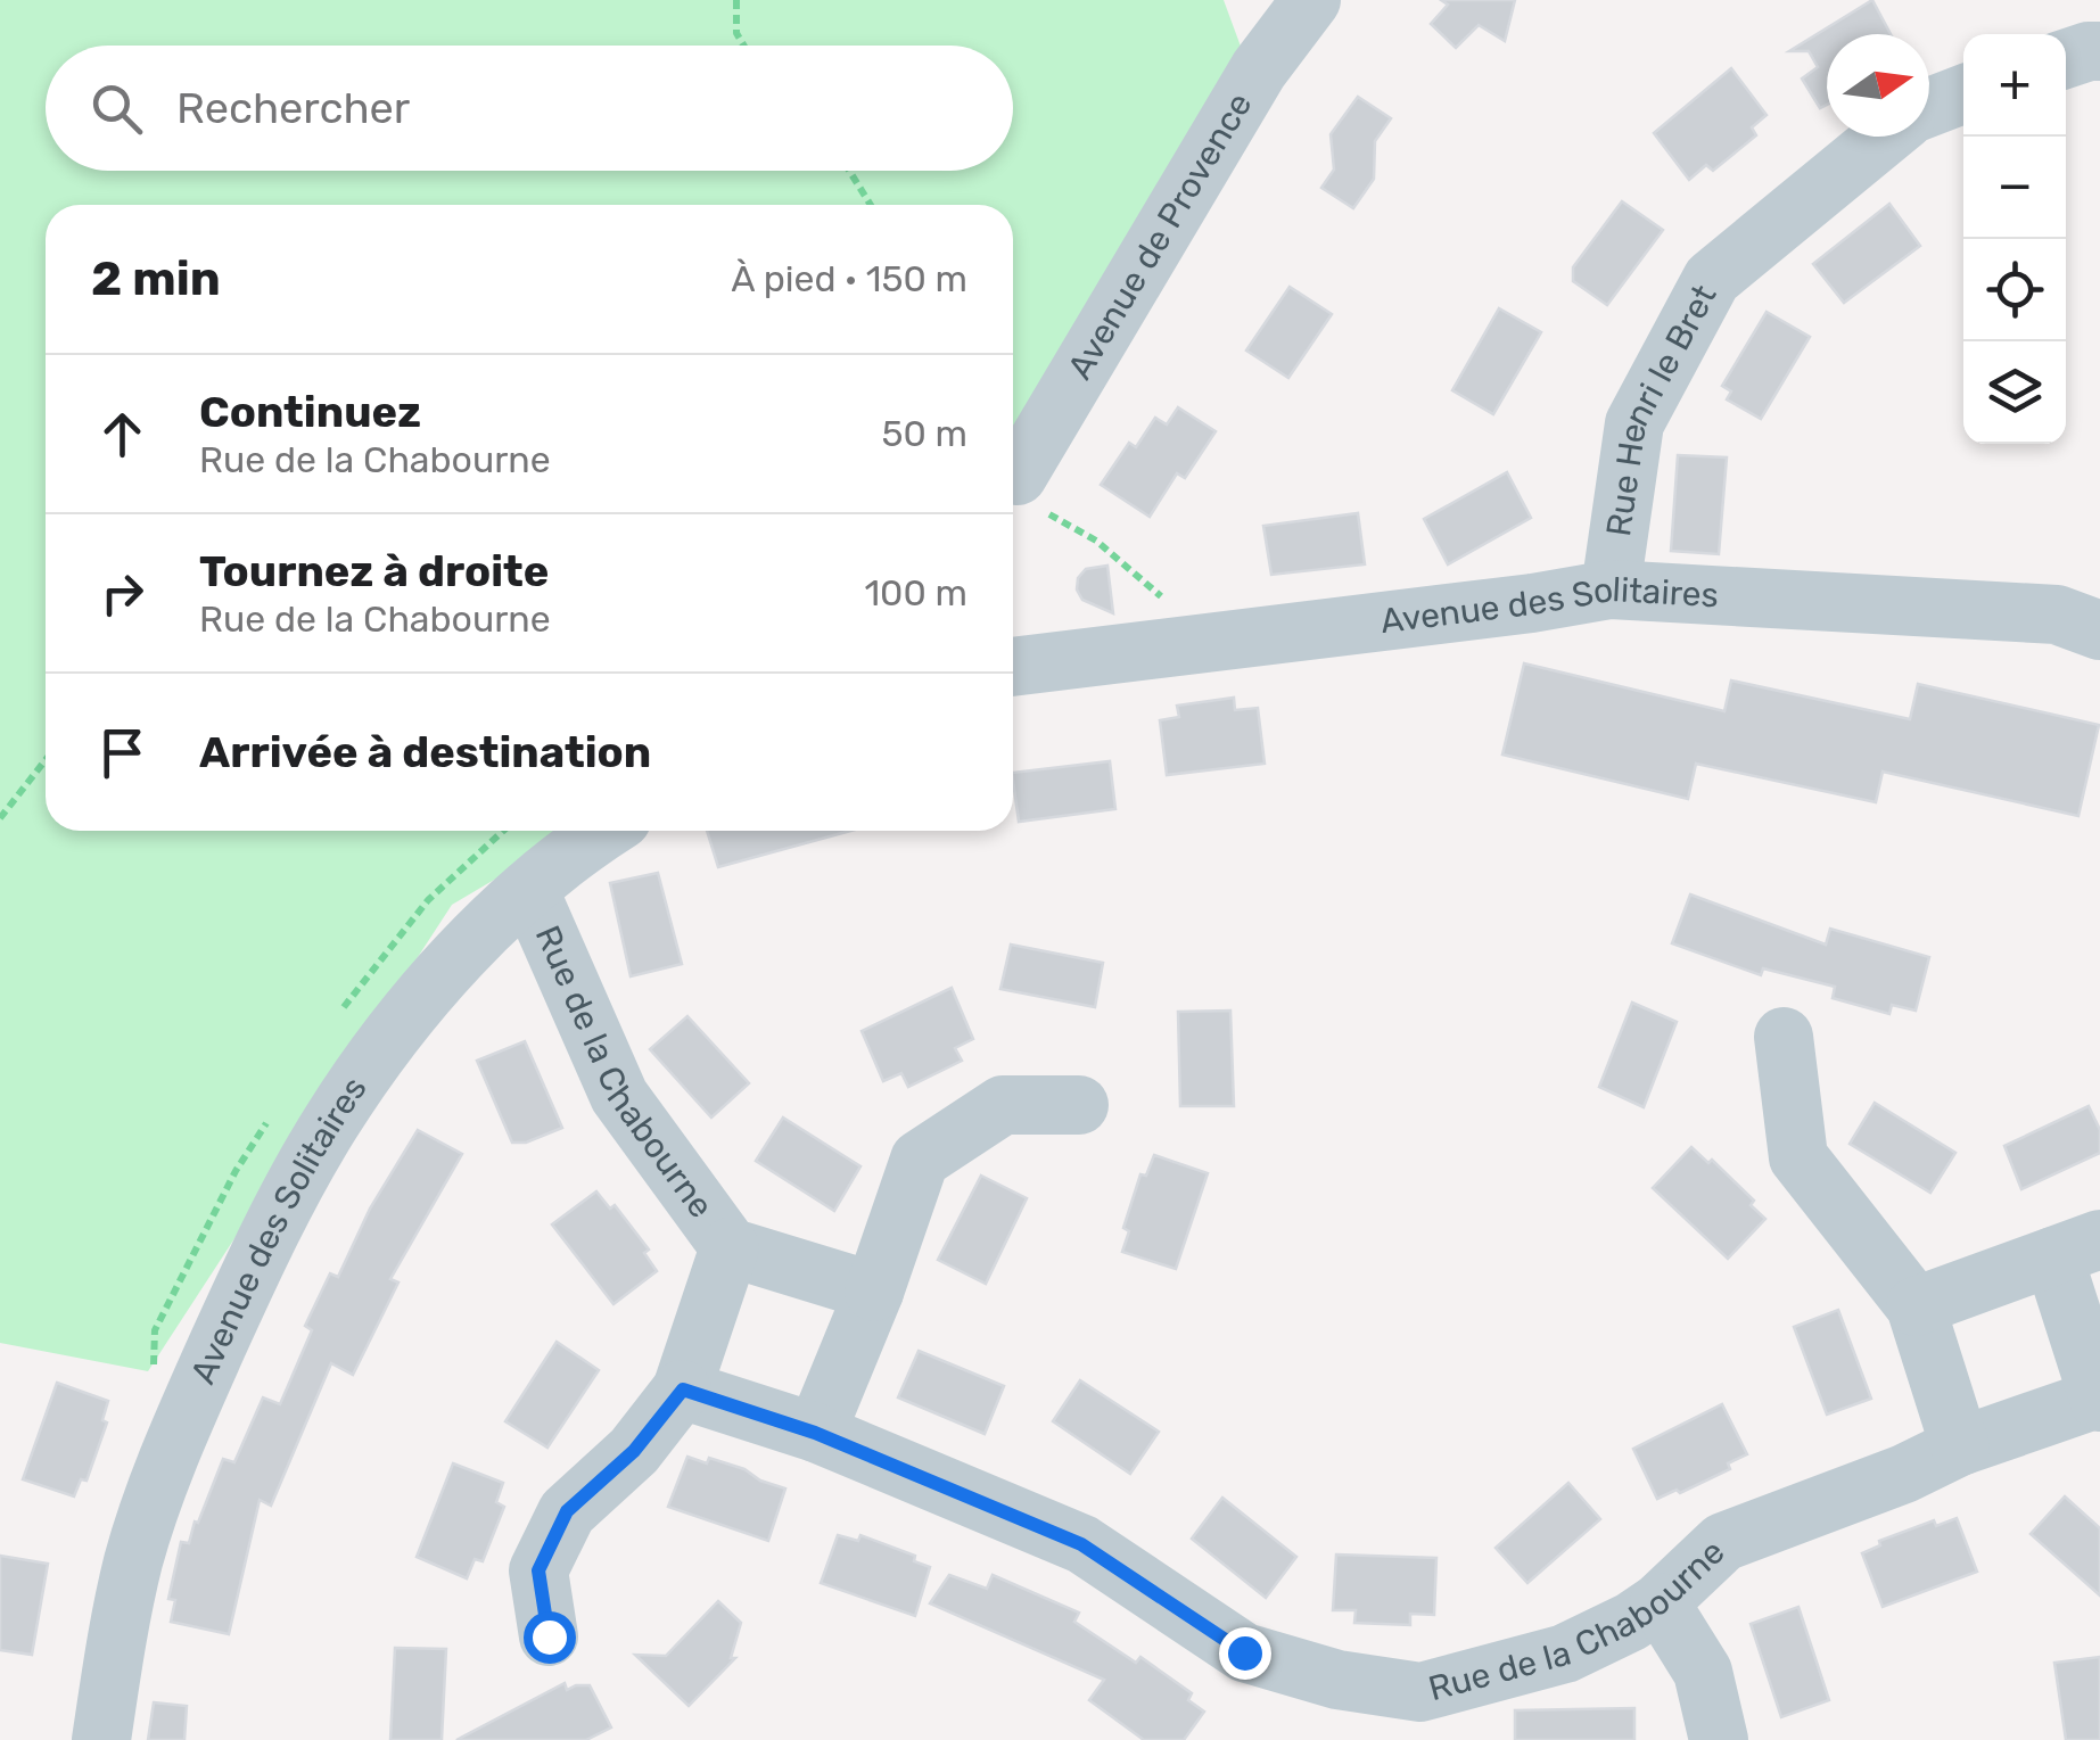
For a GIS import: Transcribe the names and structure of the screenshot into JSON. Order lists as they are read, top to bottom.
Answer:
{
  "streets": {
    "street": [
      "Avenue de Provence",
      "Rue Henri le Bret",
      "Avenue des Solitaires",
      "Rue de la Chabourne"
    ]
  },
  "crossings": [
    ["Rue Henri le Bret", "Avenue des Solitaires"],
    ["Avenue des Solitaires", "Rue de la Chabourne"]
  ],
  "north": "right",
  "page": {
    "map_buttons": ["+", "−"],
    "search": "Rechercher",
    "heading": ["2 min", "À pied · 150 m"],
    "list": [
      ["Continuez", "Rue de la Chabourne", "50 m"],
      ["Tournez à droite", "Rue de la Chabourne", "100 m"],
      "Arrivée à destination"
    ]
  }
}
